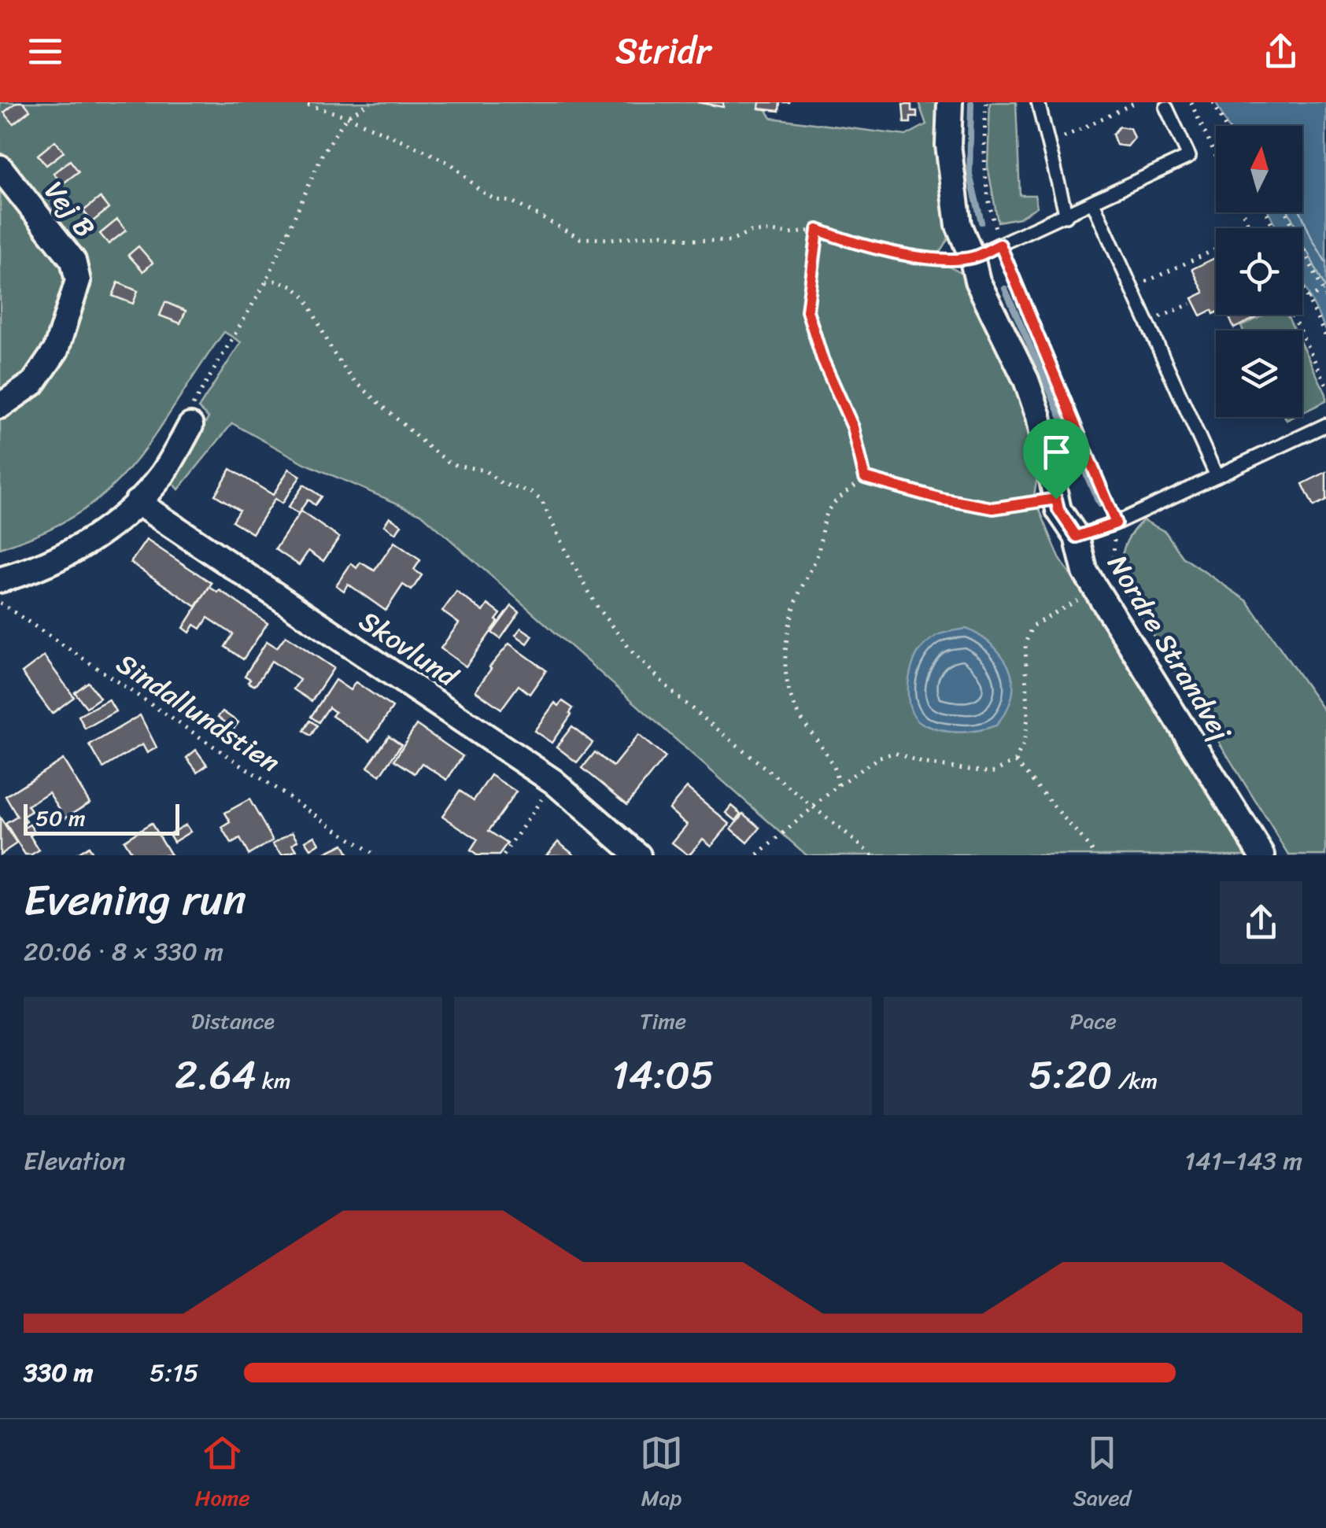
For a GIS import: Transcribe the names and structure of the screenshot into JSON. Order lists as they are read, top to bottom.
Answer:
{
  "streets": {
    "street": ["Vej B", "Nordre Strandvej", "Skovlund"],
    "path": ["Sindallundstien"]
  },
  "scale_bar": "50 m",
  "north": "top",
  "page": {
    "header": "Stridr",
    "scale": "50 m",
    "heading": ["Evening run", "20:06 · 8 × 330 m"],
    "stats": [
      ["Distance", "2.64 km"],
      ["Time", "14:05"],
      ["Pace", "5:20 /km"]
    ],
    "chart": ["Elevation", "141–143 m"],
    "list": [
      {
        "name": "330 m",
        "note": "5:15"
      }
    ],
    "tabs": ["Home", "Map", "Saved"]
  }
}
